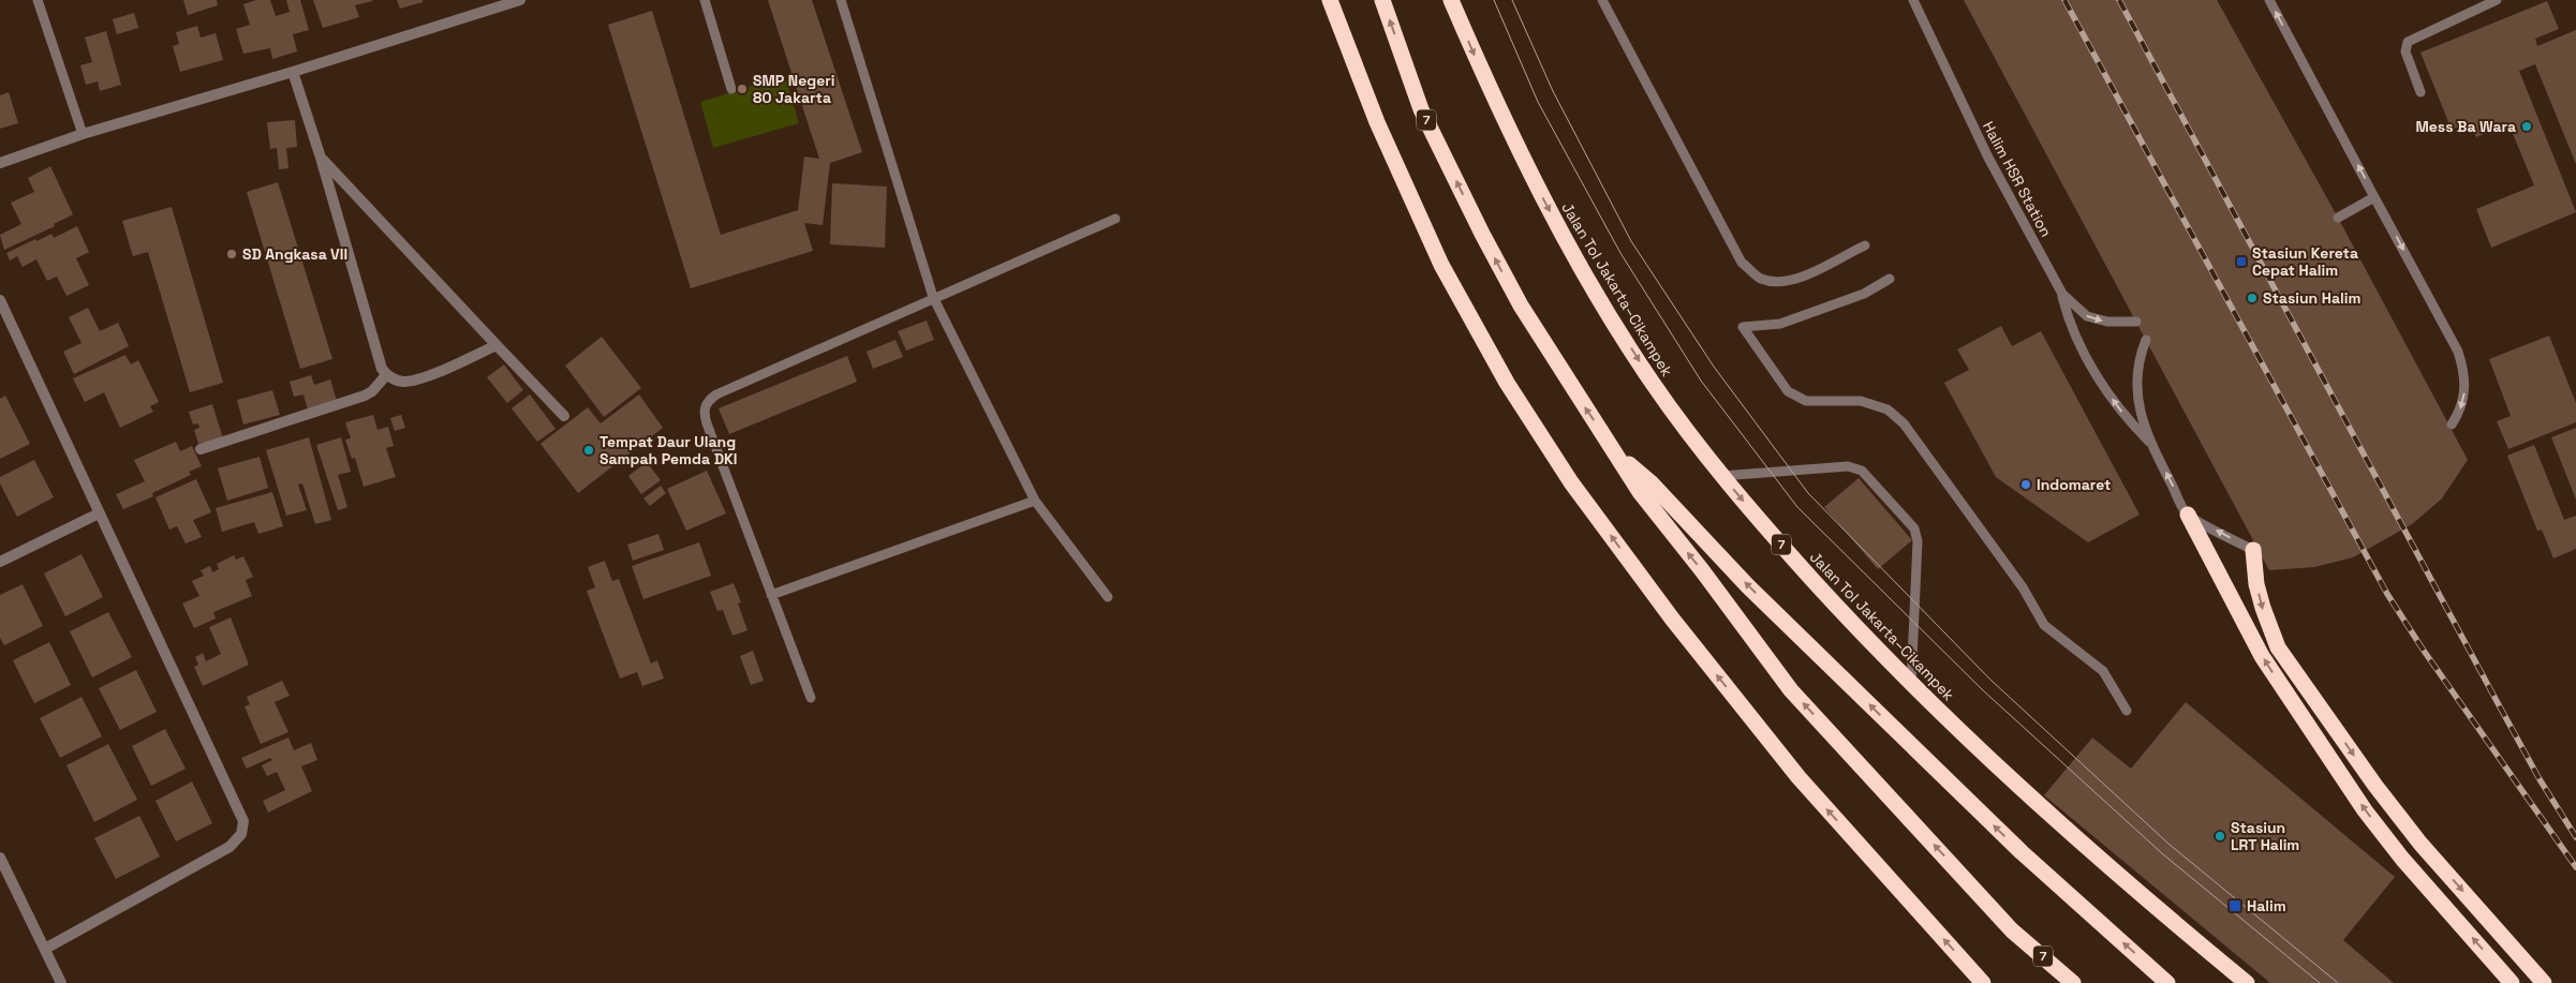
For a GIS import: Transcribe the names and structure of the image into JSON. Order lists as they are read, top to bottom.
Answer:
{
  "streets": {
    "highway": ["7", "Jalan Tol Jakarta–Cikampek"],
    "lane": ["Halim HSR Station"]
  },
  "places": {
    "other": [
      "SMP Negeri 80 Jakarta",
      "Mess Ba Wara",
      "SD Angkasa VII",
      "Stasiun Halim",
      "Tempat Daur Ulang Sampah Pemda DKI",
      "Indomaret",
      "Stasiun LRT Halim"
    ],
    "transit": ["Stasiun Kereta Cepat Halim", "Halim"]
  }
}
